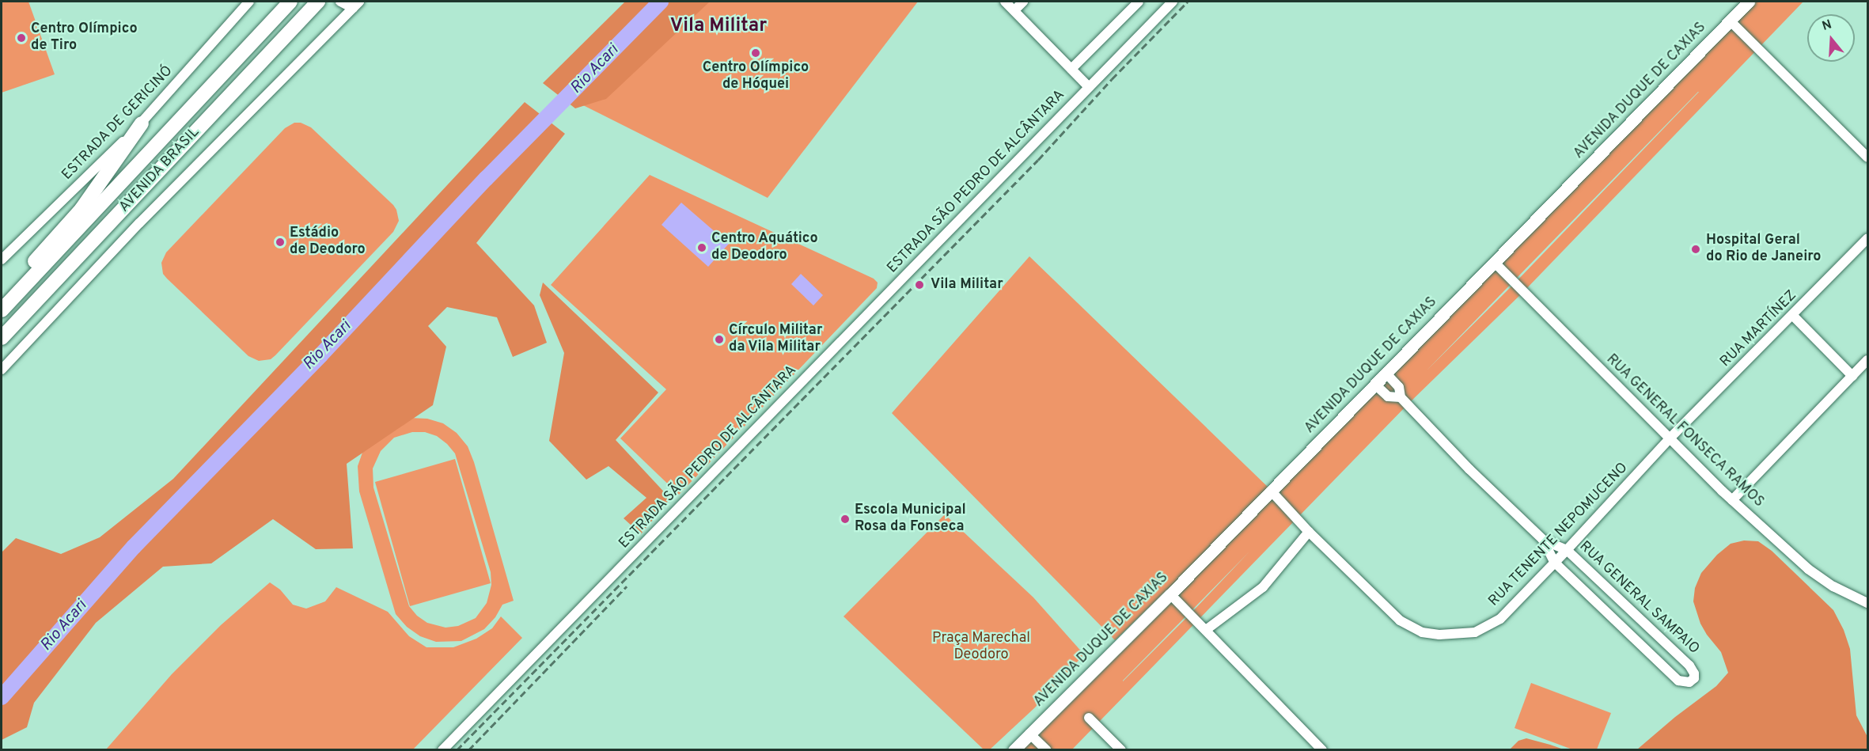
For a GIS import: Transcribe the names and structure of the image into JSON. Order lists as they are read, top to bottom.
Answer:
{
  "streets": {
    "highway": ["AVENIDA BRASIL"],
    "main road": ["AVENIDA DUQUE DE CAXIAS"],
    "street": [
      "ESTRADA DE GERICINÓ",
      "ESTRADA SÃO PEDRO DE ALCÂNTARA",
      "RUA MARTÍNEZ",
      "RUA GENERAL FONSECA RAMOS",
      "RUA TENENTE NEPOMUCENO",
      "RUA GENERAL SAMPAIO"
    ]
  },
  "crossings": [
    ["AVENIDA DUQUE DE CAXIAS", "RUA GENERAL FONSECA RAMOS"],
    ["AVENIDA DUQUE DE CAXIAS", "RUA TENENTE NEPOMUCENO"],
    ["AVENIDA DUQUE DE CAXIAS", "RUA GENERAL SAMPAIO"],
    ["RUA MARTÍNEZ", "RUA GENERAL FONSECA RAMOS"],
    ["RUA MARTÍNEZ", "RUA TENENTE NEPOMUCENO"],
    ["RUA GENERAL FONSECA RAMOS", "RUA TENENTE NEPOMUCENO"],
    ["RUA TENENTE NEPOMUCENO", "RUA GENERAL SAMPAIO"]
  ],
  "districts": ["Vila Militar"],
  "water": ["Rio Acari"],
  "parks": ["Praça Marechal Deodoro"],
  "places": [
    "Centro Olímpico de Tiro",
    "Centro Olímpico de Hóquei",
    "Estádio de Deodoro",
    "Centro Aquático de Deodoro",
    "Hospital Geral do Rio de Janeiro",
    "Vila Militar",
    "Círculo Militar da Vila Militar",
    "Escola Municipal Rosa da Fonseca"
  ],
  "north": "top"
}
